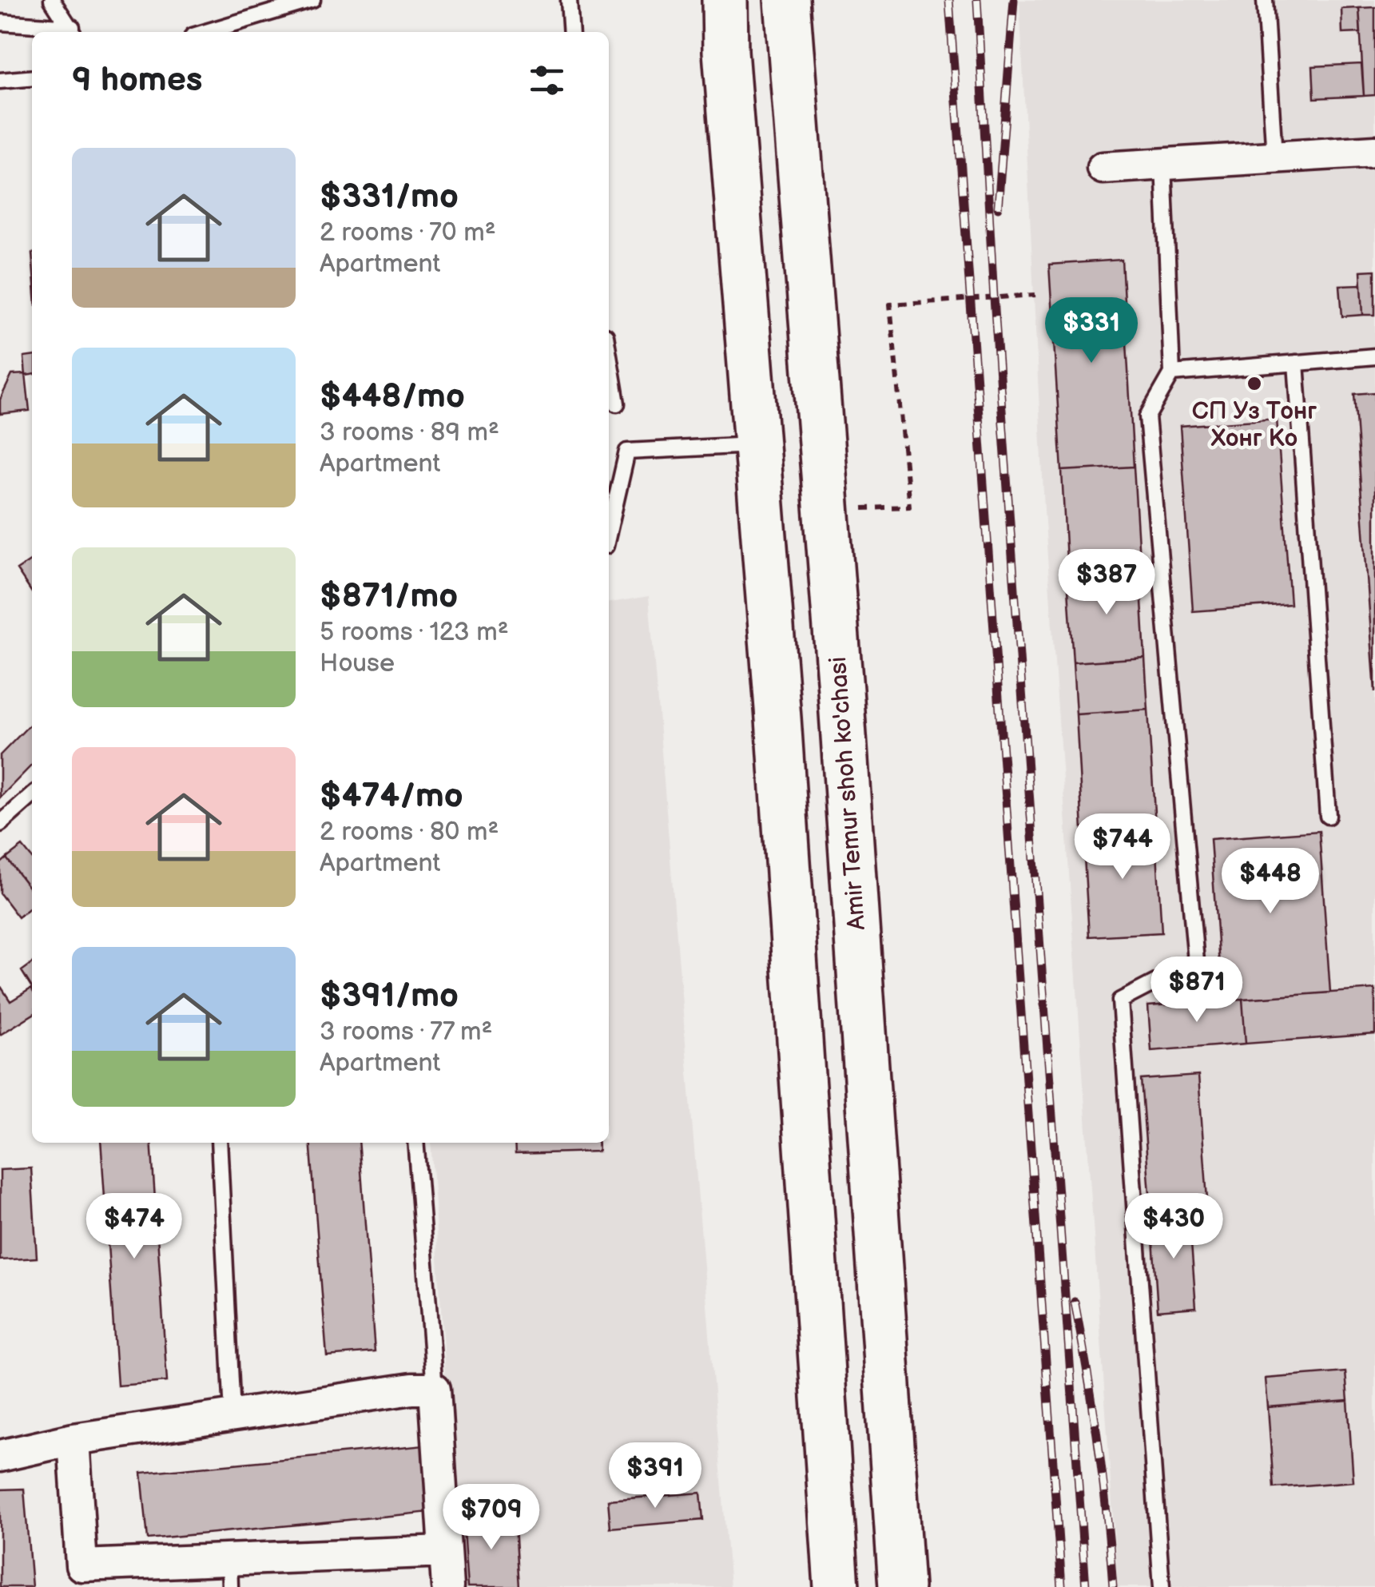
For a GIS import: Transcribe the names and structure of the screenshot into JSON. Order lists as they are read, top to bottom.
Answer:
{
  "streets": {
    "main road": ["Amir Temur shoh ko'chasi"]
  },
  "places": ["СП Уз Тонг Хонг Ко"],
  "page": {
    "heading": "9 homes",
    "list": [
      {
        "name": "$331/mo",
        "note": "2 rooms · 70 m² · Apartment"
      },
      {
        "name": "$448/mo",
        "note": "3 rooms · 89 m² · Apartment"
      },
      {
        "name": "$871/mo",
        "note": "5 rooms · 123 m² · House"
      },
      {
        "name": "$474/mo",
        "note": "2 rooms · 80 m² · Apartment"
      },
      {
        "name": "$391/mo",
        "note": "3 rooms · 77 m² · Apartment"
      }
    ],
    "price": [
      "$331",
      "$387",
      "$744",
      "$448",
      "$871",
      "$474",
      "$430",
      "$391",
      "$709"
    ]
  }
}
